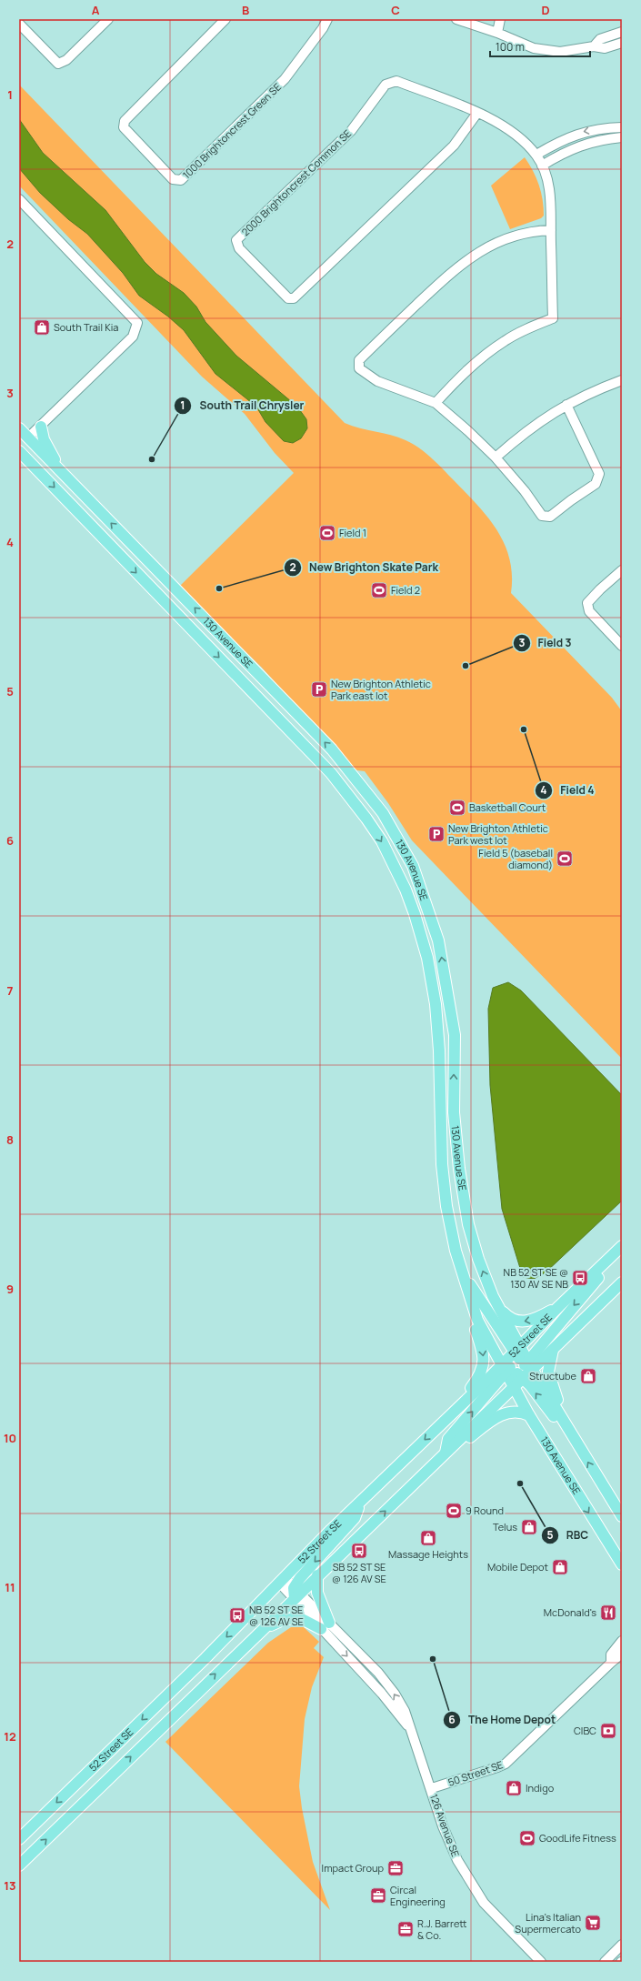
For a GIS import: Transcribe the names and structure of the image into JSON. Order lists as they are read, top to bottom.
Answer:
{
  "streets": {
    "main road": ["130 Avenue SE", "52 Street SE"],
    "street": [
      "1000 Brightoncrest Green SE",
      "2000 Brightoncrest Common SE",
      "50 Street SE",
      "126 Avenue SE"
    ]
  },
  "crossings": [
    ["130 Avenue SE", "52 Street SE"],
    ["52 Street SE", "126 Avenue SE"],
    ["50 Street SE", "126 Avenue SE"]
  ],
  "places": {
    "shop": [
      "South Trail Kia",
      "Structube",
      "Telus",
      "Massage Heights",
      "Mobile Depot",
      "Indigo"
    ],
    "other": [
      "South Trail Chrysler",
      "New Brighton Skate Park",
      "Field 3",
      "Field 4",
      "RBC",
      "The Home Depot"
    ],
    "sports": [
      "Field 1",
      "Field 2",
      "Basketball Court",
      "Field 5 (baseball diamond)",
      "9 Round",
      "GoodLife Fitness"
    ],
    "parking": ["New Brighton Athletic Park east lot", "New Brighton Athletic Park west lot"],
    "bus stop": ["NB 52 ST SE @ 130 AV SE NB", "SB 52 ST SE @ 126 AV SE", "NB 52 ST SE @ 126 AV SE"],
    "restaurant": ["McDonald's"],
    "bank": ["CIBC"],
    "office": ["Impact Group", "Circal Engineering", "R.J. Barrett & Co."],
    "supermarket": ["Lina's Italian Supermercato"]
  },
  "scale_bar": "100 m",
  "grid": {
    "columns": [
      "A",
      "B",
      "C",
      "D"
    ],
    "rows": [
      "1",
      "2",
      "3",
      "4",
      "5",
      "6",
      "7",
      "8",
      "9",
      "10",
      "11",
      "12",
      "13"
    ]
  }
}
